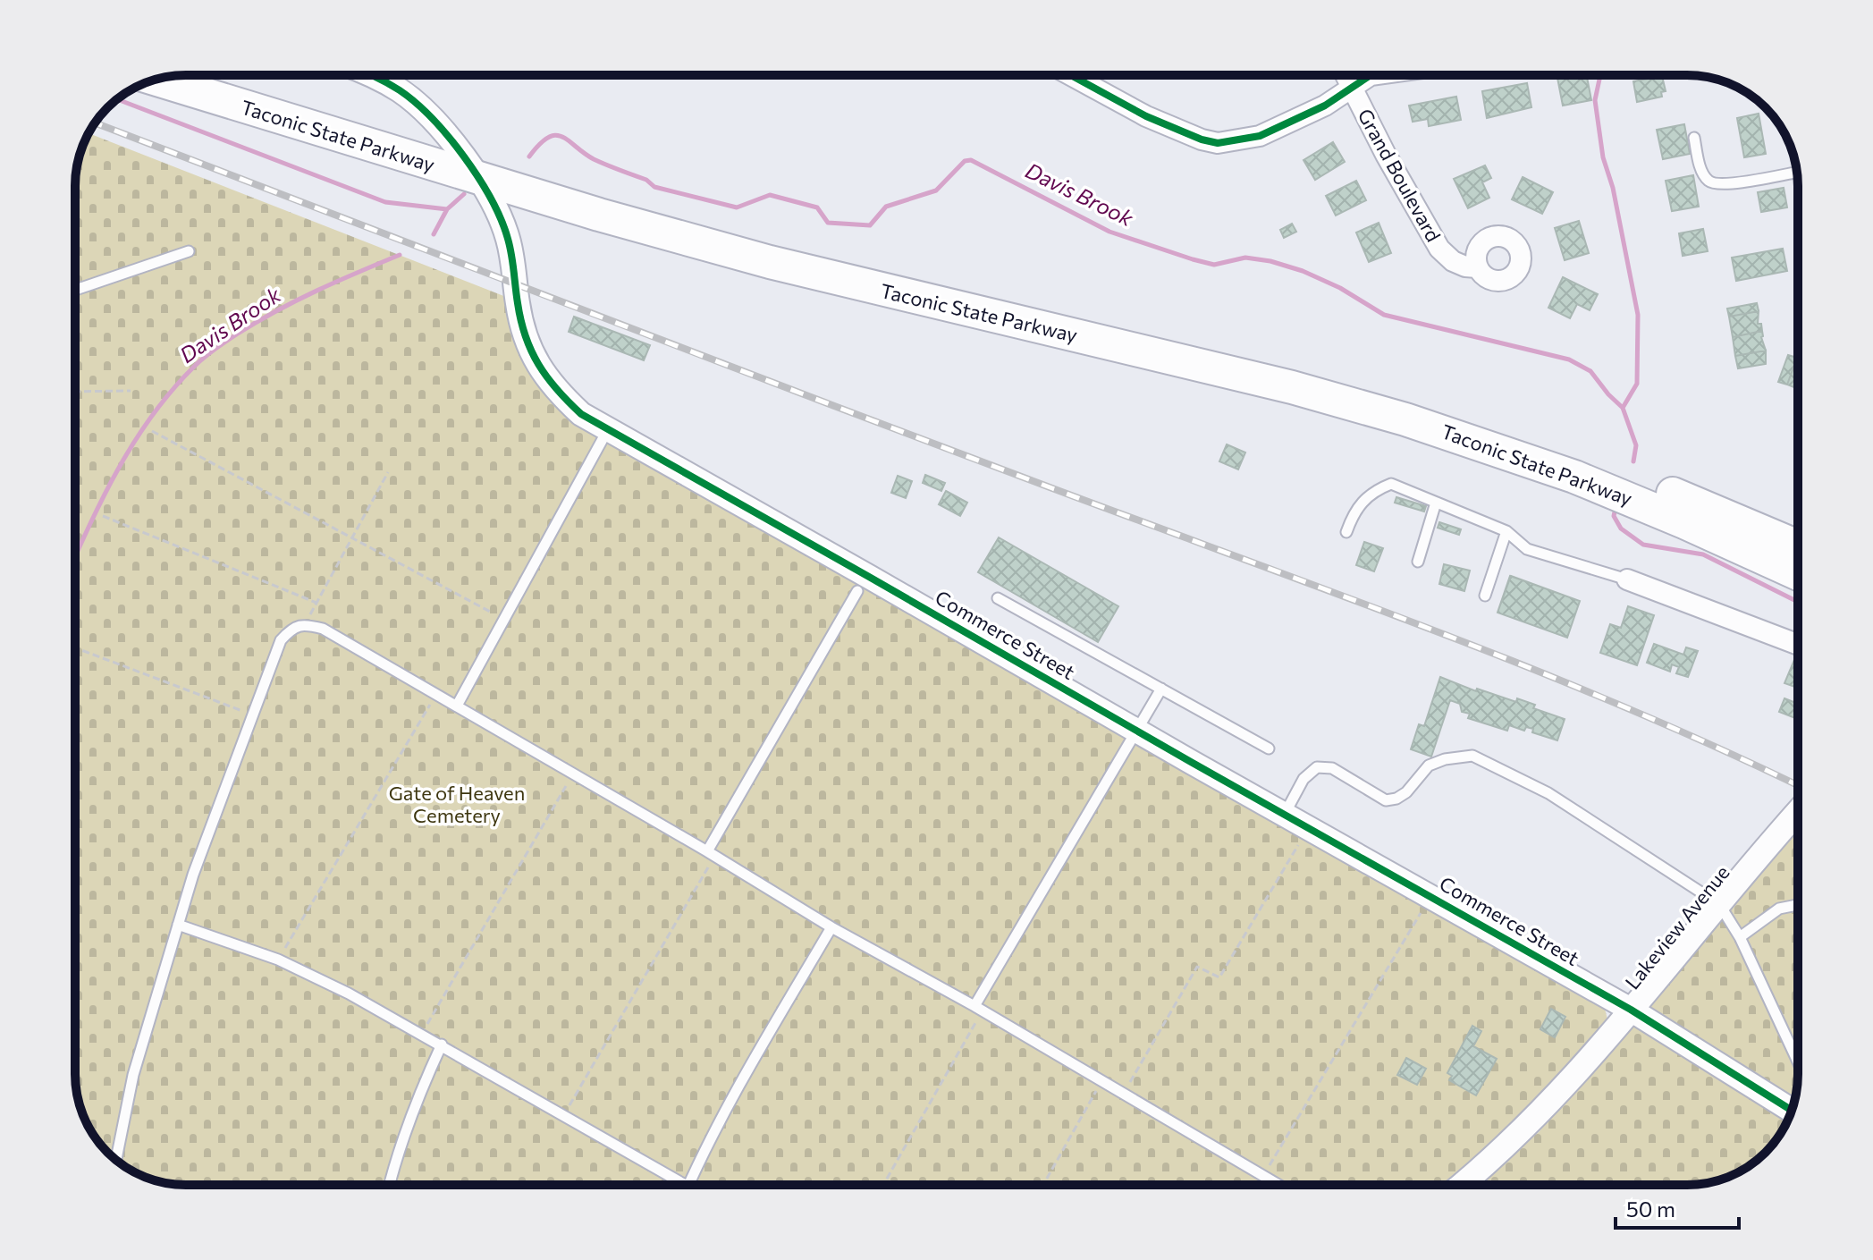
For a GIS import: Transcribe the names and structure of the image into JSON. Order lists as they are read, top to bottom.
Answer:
{
  "streets": {
    "highway": ["Taconic State Parkway"],
    "street": ["Grand Boulevard", "Commerce Street", "Lakeview Avenue"]
  },
  "crossings": [
    ["Taconic State Parkway", "Commerce Street"],
    ["Commerce Street", "Lakeview Avenue"]
  ],
  "water": ["Davis Brook"],
  "parks": ["Gate of Heaven Cemetery"],
  "scale_bar": "50 m"
}
